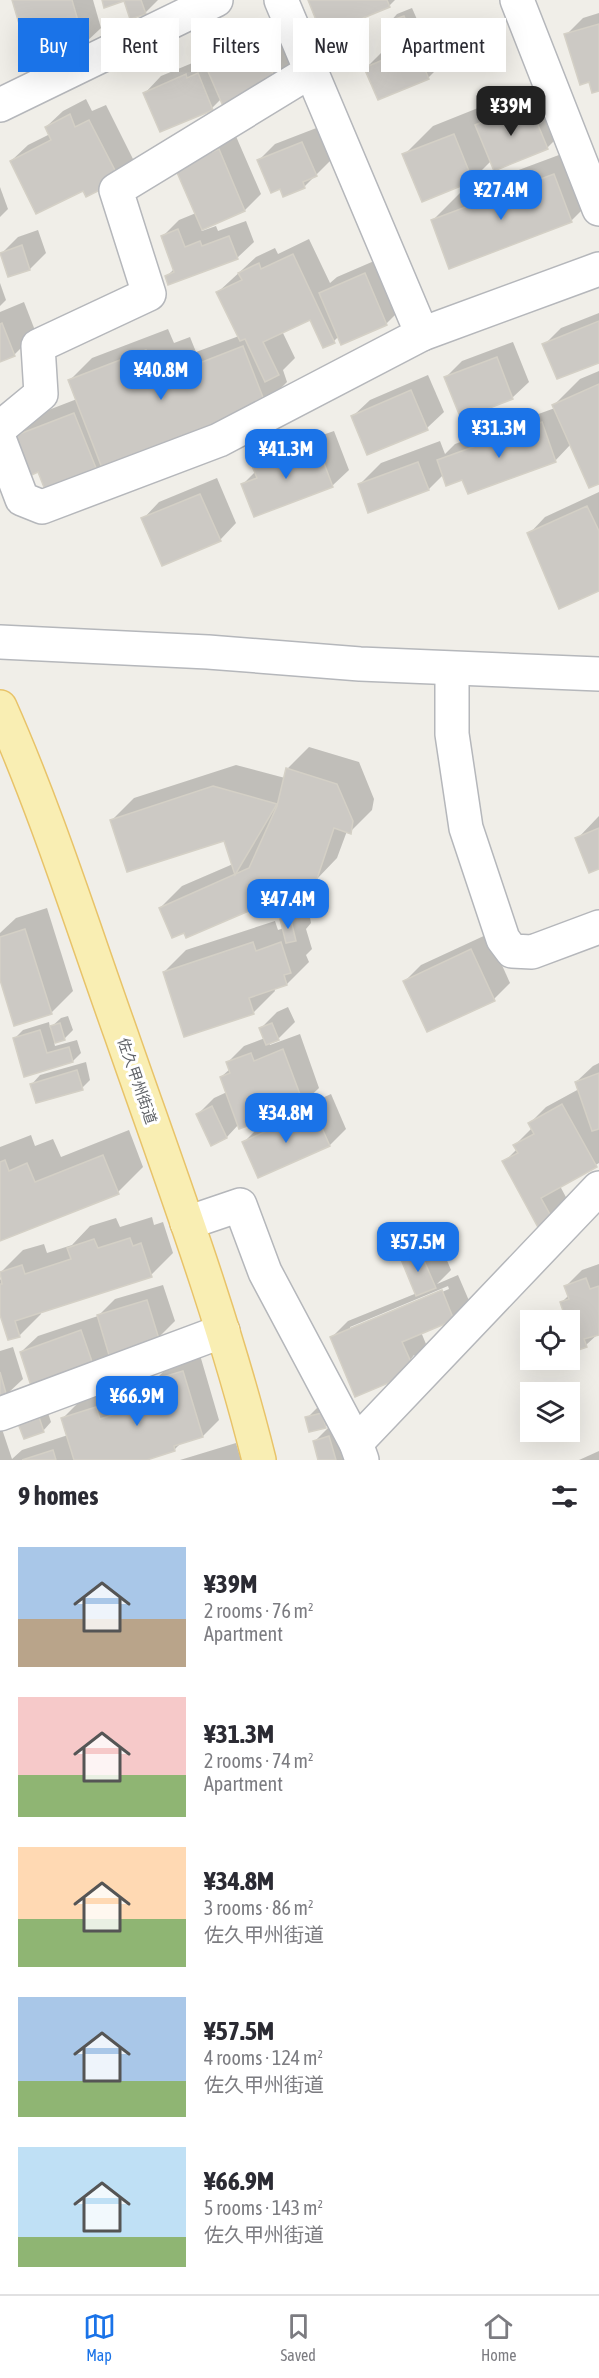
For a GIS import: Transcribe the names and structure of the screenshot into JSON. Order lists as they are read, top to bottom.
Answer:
{
  "streets": {
    "main road": ["佐久甲州街道"]
  },
  "page": {
    "chip": [
      "Buy",
      "Rent",
      "Filters",
      "New",
      "Apartment"
    ],
    "price": [
      "¥39M",
      "¥27.4M",
      "¥40.8M",
      "¥31.3M",
      "¥41.3M",
      "¥47.4M",
      "¥34.8M",
      "¥57.5M",
      "¥66.9M"
    ],
    "heading": "9 homes",
    "list": [
      {
        "name": "¥39M",
        "note": "2 rooms · 76 m² · Apartment"
      },
      {
        "name": "¥31.3M",
        "note": "2 rooms · 74 m² · Apartment"
      },
      {
        "name": "¥34.8M",
        "note": "3 rooms · 86 m² · 佐久甲州街道"
      },
      {
        "name": "¥57.5M",
        "note": "4 rooms · 124 m² · 佐久甲州街道"
      },
      {
        "name": "¥66.9M",
        "note": "5 rooms · 143 m² · 佐久甲州街道"
      }
    ],
    "tabs": ["Map", "Saved", "Home"]
  }
}
